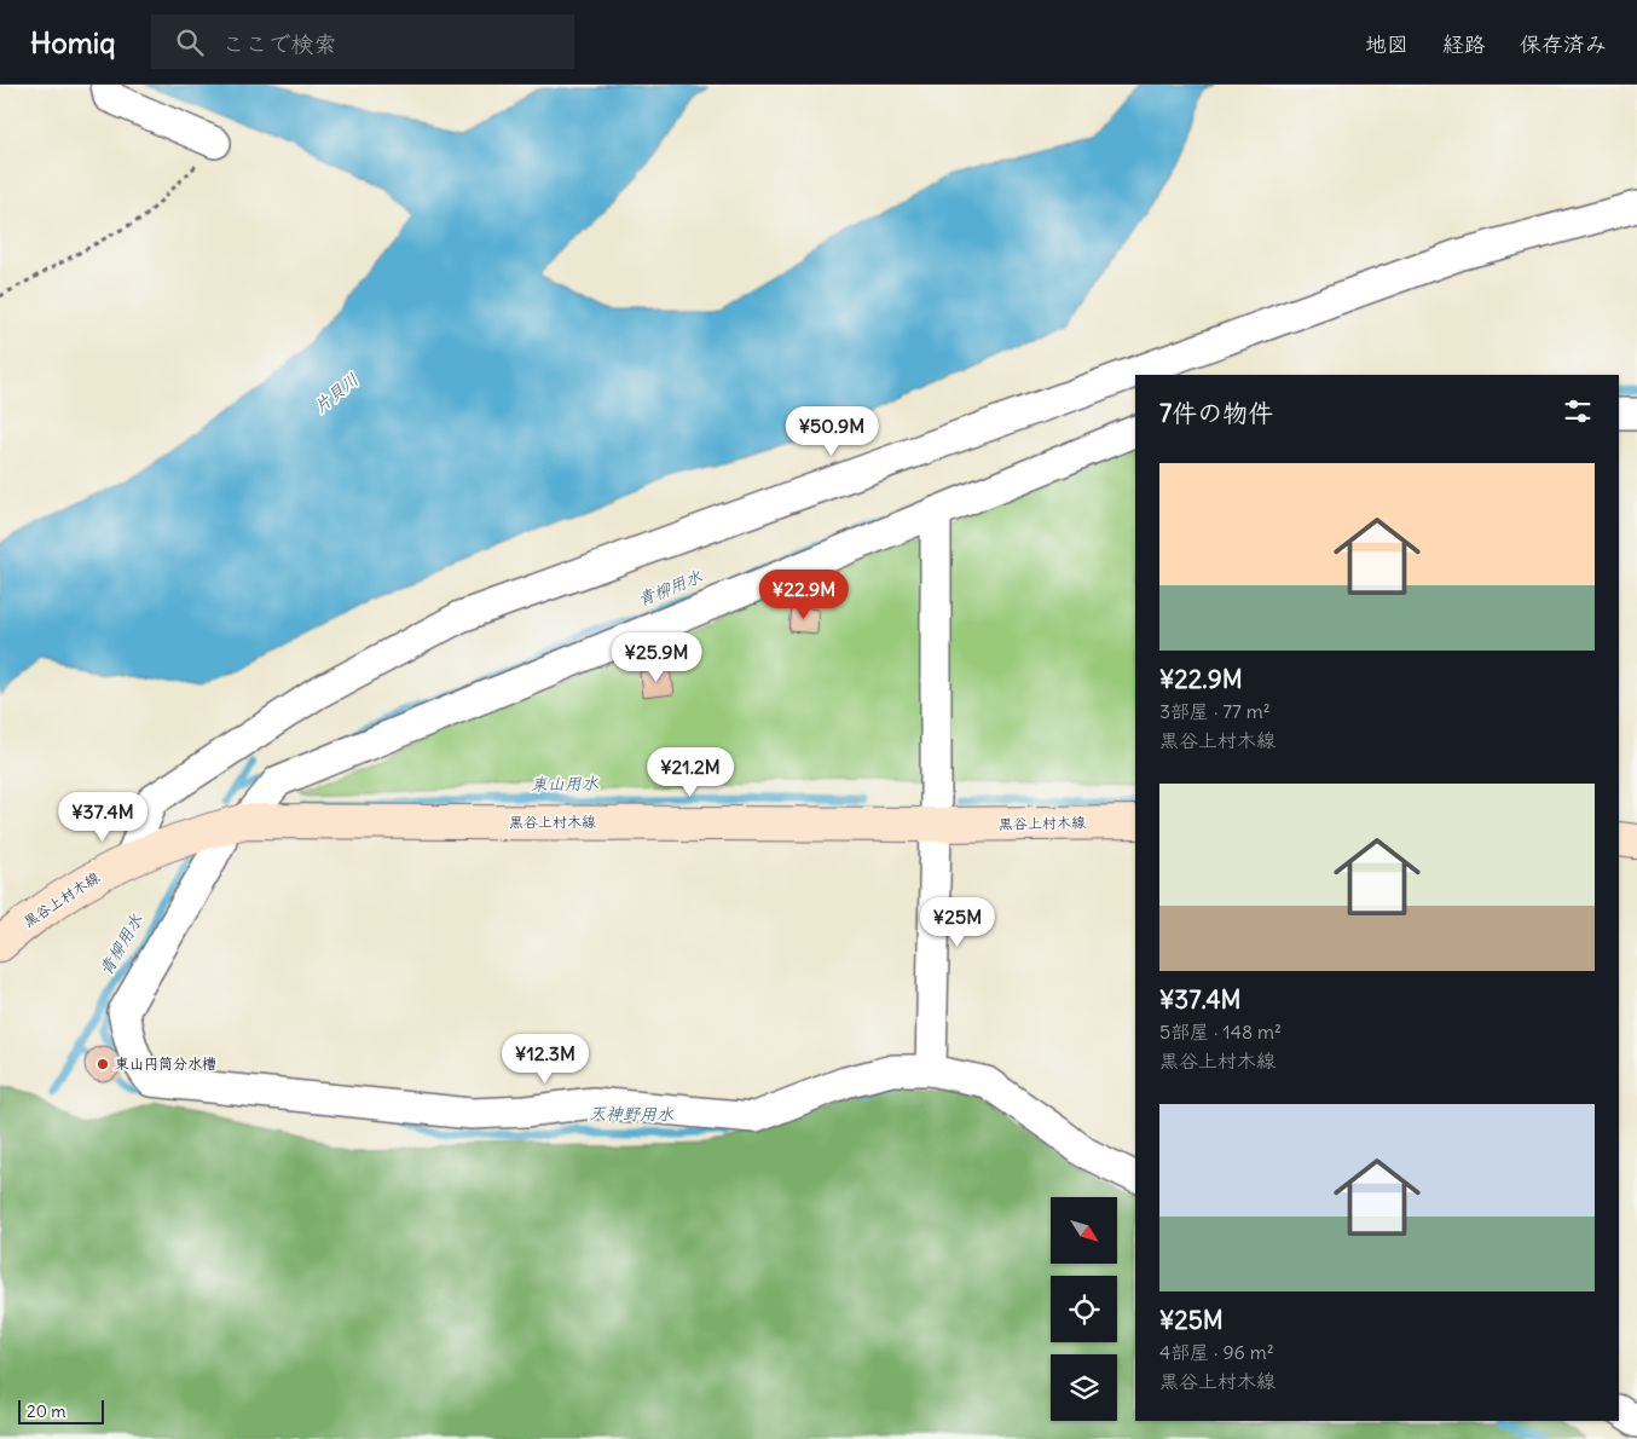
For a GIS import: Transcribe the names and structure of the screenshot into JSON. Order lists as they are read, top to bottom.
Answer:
{
  "streets": {
    "main road": ["黒谷上村木線"]
  },
  "water": [
    "片貝川",
    "青柳用水",
    "東山用水",
    "天神野用水"
  ],
  "places": ["東山円筒分水槽"],
  "scale_bar": "20 m",
  "north": "bottom right",
  "page": {
    "header": "Homiq",
    "search": "ここで検索",
    "nav": ["地図", "経路", "保存済み"],
    "heading": "7件の物件",
    "price": [
      "¥50.9M",
      "¥22.9M",
      "¥25.9M",
      "¥21.2M",
      "¥37.4M",
      "¥25M",
      "¥12.3M"
    ],
    "list": [
      {
        "name": "¥22.9M",
        "note": "3部屋 · 77 m² · 黒谷上村木線"
      },
      {
        "name": "¥37.4M",
        "note": "5部屋 · 148 m² · 黒谷上村木線"
      },
      {
        "name": "¥25M",
        "note": "4部屋 · 96 m² · 黒谷上村木線"
      }
    ],
    "scale": "20 m"
  }
}
